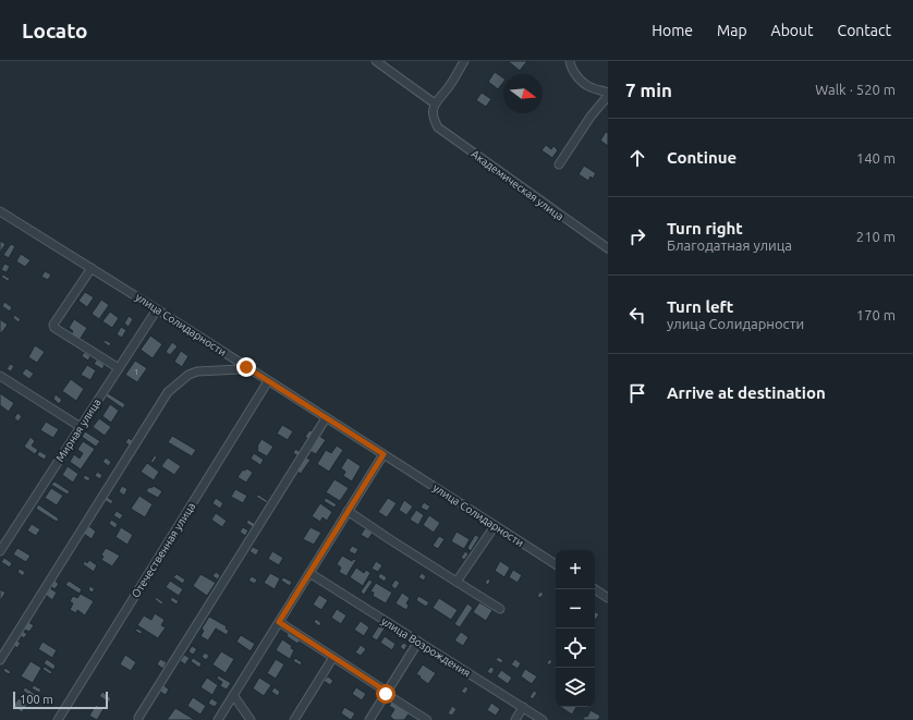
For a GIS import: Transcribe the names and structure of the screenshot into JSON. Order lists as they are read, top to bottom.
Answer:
{
  "streets": {
    "street": [
      "Академическая улица",
      "улица Солидарности",
      "Мирная улица",
      "Отечественная улица",
      "улица Возрождения"
    ]
  },
  "crossings": [
    ["улица Солидарности", "Мирная улица"],
    ["улица Солидарности", "Отечественная улица"]
  ],
  "house_numbers": ["1"],
  "scale_bar": "100 m",
  "north": "right",
  "page": {
    "header": "Locato",
    "nav": [
      "Home",
      "Map",
      "About",
      "Contact"
    ],
    "heading": ["7 min", "Walk · 520 m"],
    "list": [
      ["Continue", "140 m"],
      ["Turn right", "Благодатная улица", "210 m"],
      ["Turn left", "улица Солидарности", "170 m"],
      "Arrive at destination"
    ],
    "map_buttons": ["+", "−"],
    "scale": "100 m"
  }
}
